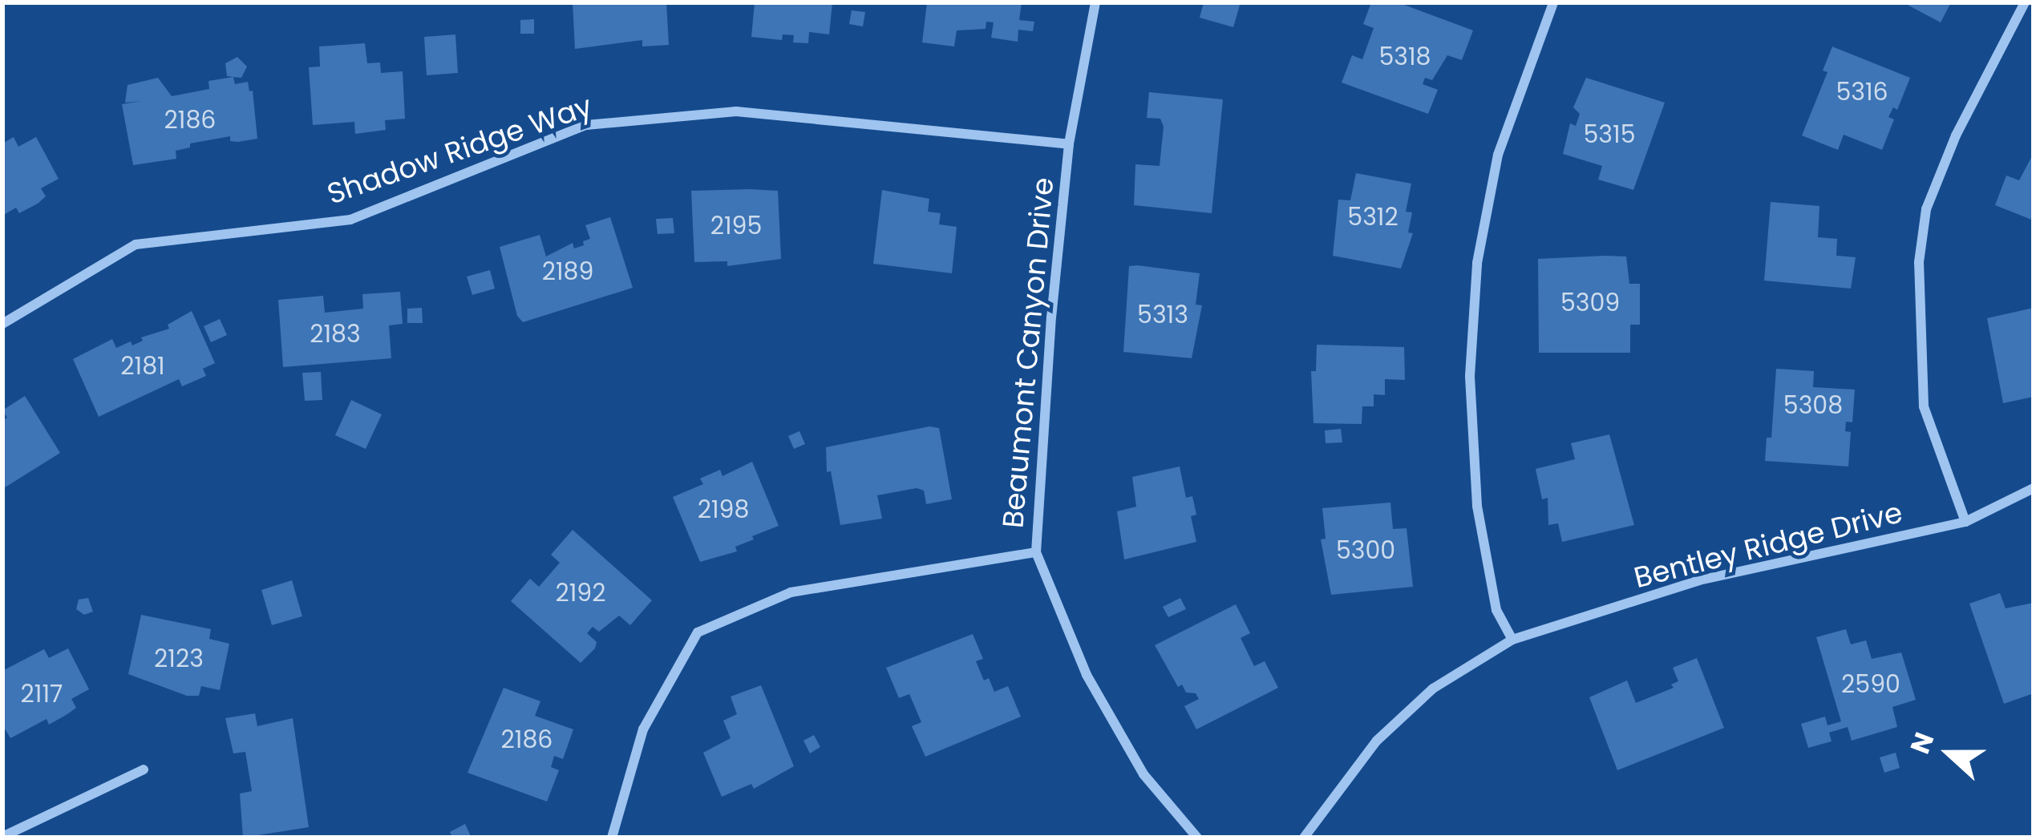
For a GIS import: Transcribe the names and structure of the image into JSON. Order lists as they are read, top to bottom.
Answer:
{
  "streets": {
    "street": ["Shadow Ridge Way", "Beaumont Canyon Drive", "Bentley Ridge Drive"]
  },
  "crossings": [
    ["Shadow Ridge Way", "Beaumont Canyon Drive"]
  ],
  "house_numbers": [
    "5318",
    "5316",
    "2186",
    "5315",
    "5312",
    "2195",
    "2189",
    "5309",
    "5313",
    "2183",
    "2181",
    "5308",
    "2198",
    "5300",
    "2192",
    "2123",
    "2590",
    "2117",
    "2186"
  ],
  "north": "left"
}
